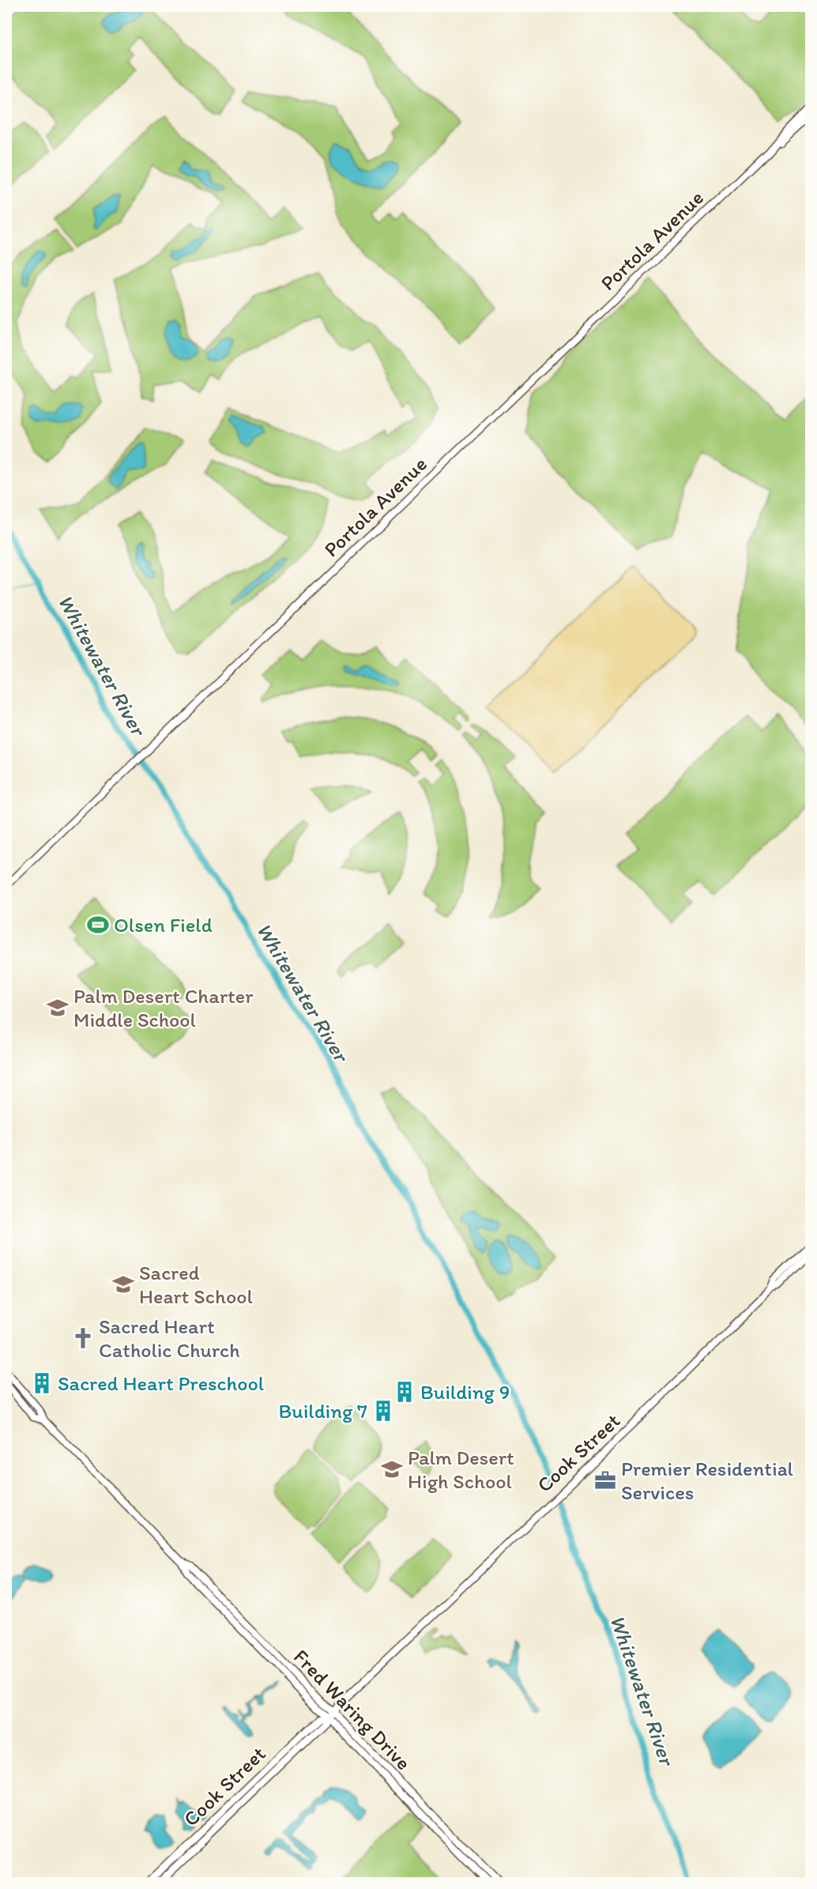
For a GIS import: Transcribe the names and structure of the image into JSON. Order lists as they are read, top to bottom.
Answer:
{
  "streets": {
    "main road": ["Portola Avenue", "Cook Street", "Fred Waring Drive"]
  },
  "crossings": [
    ["Cook Street", "Fred Waring Drive"]
  ],
  "water": ["Whitewater River"],
  "places": {
    "sports": ["Olsen Field"],
    "school or university": ["Palm Desert Charter Middle School", "Sacred Heart School", "Palm Desert High School"],
    "church": ["Sacred Heart Catholic Church"],
    "building": ["Sacred Heart Preschool", "Building 9", "Building 7"],
    "office": ["Premier Residential Services"]
  }
}
